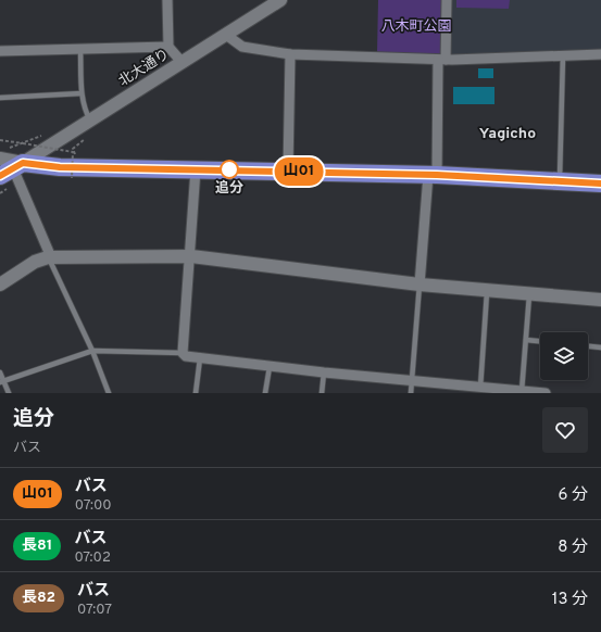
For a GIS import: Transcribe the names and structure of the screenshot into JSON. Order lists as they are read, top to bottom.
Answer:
{
  "streets": {
    "street": ["北大通り"]
  },
  "districts": ["Yagicho"],
  "parks": ["八木町公園"],
  "places": ["追分"],
  "lines": ["bus line 山01"],
  "page": {
    "on_map": "山01",
    "heading": ["追分", "バス"],
    "list": [
      {
        "mark": "山01",
        "name": "バス",
        "note": "07:00",
        "value": "6 分"
      },
      {
        "mark": "長81",
        "name": "バス",
        "note": "07:02",
        "value": "8 分"
      },
      {
        "mark": "長82",
        "name": "バス",
        "note": "07:07",
        "value": "13 分"
      }
    ]
  }
}
